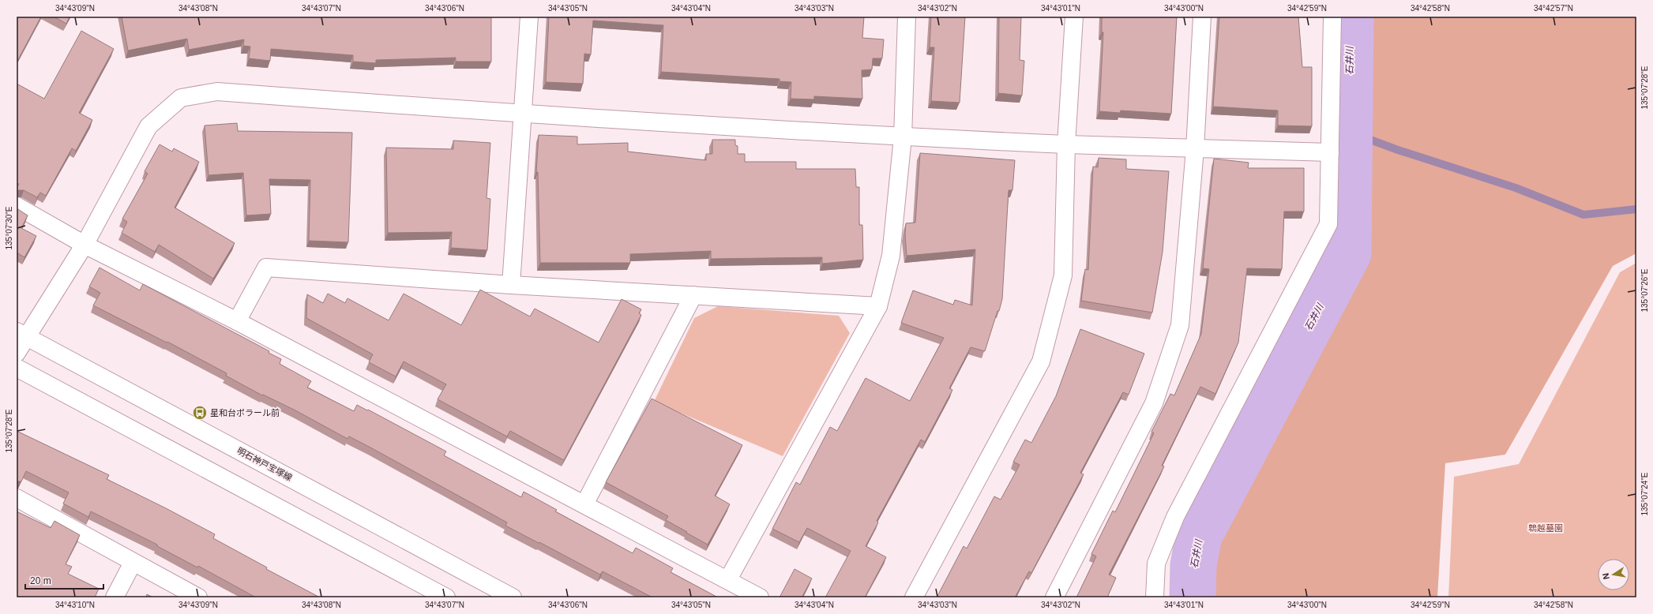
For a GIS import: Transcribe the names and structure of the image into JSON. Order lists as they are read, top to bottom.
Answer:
{
  "streets": {
    "street": ["明石神戸宝塚線"]
  },
  "water": ["石井川"],
  "parks": ["鵯越墓園"],
  "places": {
    "bus stop": ["星和台ポラール前"]
  },
  "scale_bar": "20 m",
  "north": "left",
  "coordinates": [
    "34°43'09\"N",
    "34°43'08\"N",
    "34°43'07\"N",
    "34°43'06\"N",
    "34°43'05\"N",
    "34°43'04\"N",
    "34°43'03\"N",
    "34°43'02\"N",
    "34°43'01\"N",
    "34°43'00\"N",
    "34°42'59\"N",
    "34°42'58\"N",
    "34°42'57\"N",
    "135°07'28\"E",
    "135°07'30\"E",
    "135°07'26\"E",
    "135°07'24\"E",
    "34°43'10\"N"
  ]
}
